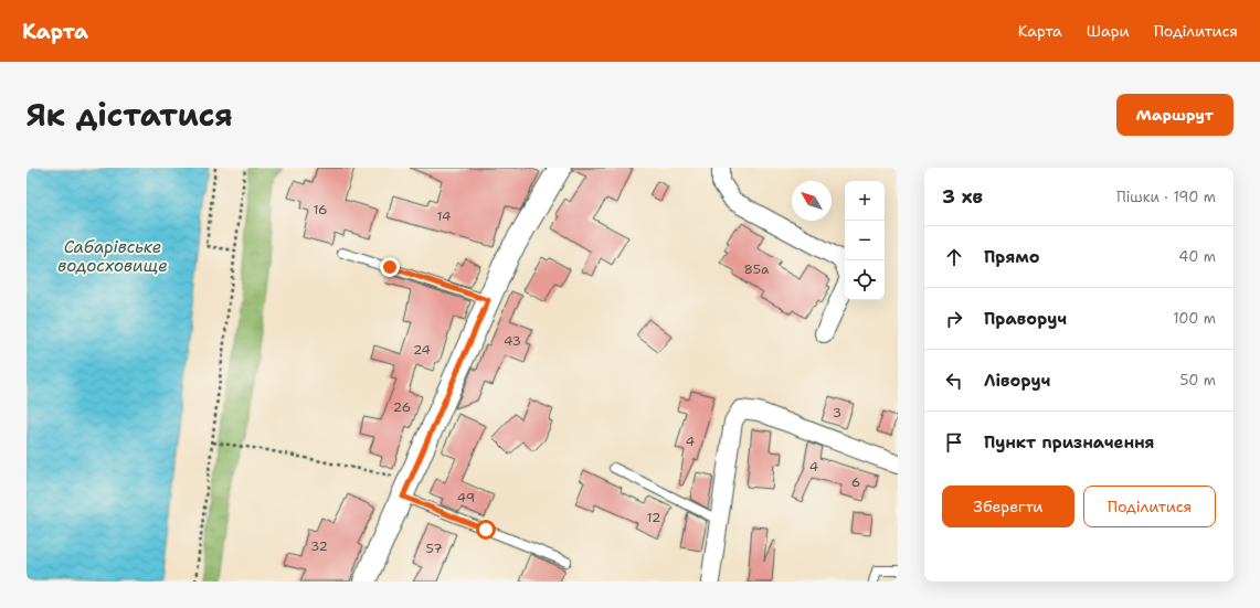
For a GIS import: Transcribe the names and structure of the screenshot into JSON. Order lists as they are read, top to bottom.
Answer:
{
  "water": ["Сабарівське водосховище"],
  "house_numbers": [
    "16",
    "14",
    "85а",
    "43",
    "24",
    "26",
    "3",
    "4",
    "4",
    "6",
    "49",
    "12",
    "32",
    "57"
  ],
  "north": "top left",
  "page": {
    "header": "Карта",
    "nav": ["Карта", "Шари", "Поділитися"],
    "title": "Як дістатися",
    "buttons": [
      "Маршрут",
      ["Зберегти", "Поділитися"]
    ],
    "heading": ["3 хв", "Пішки · 190 m"],
    "map_buttons": ["+", "−"],
    "list": [
      ["Прямо", "40 m"],
      ["Праворуч", "100 m"],
      ["Ліворуч", "50 m"],
      "Пункт призначення"
    ]
  }
}
